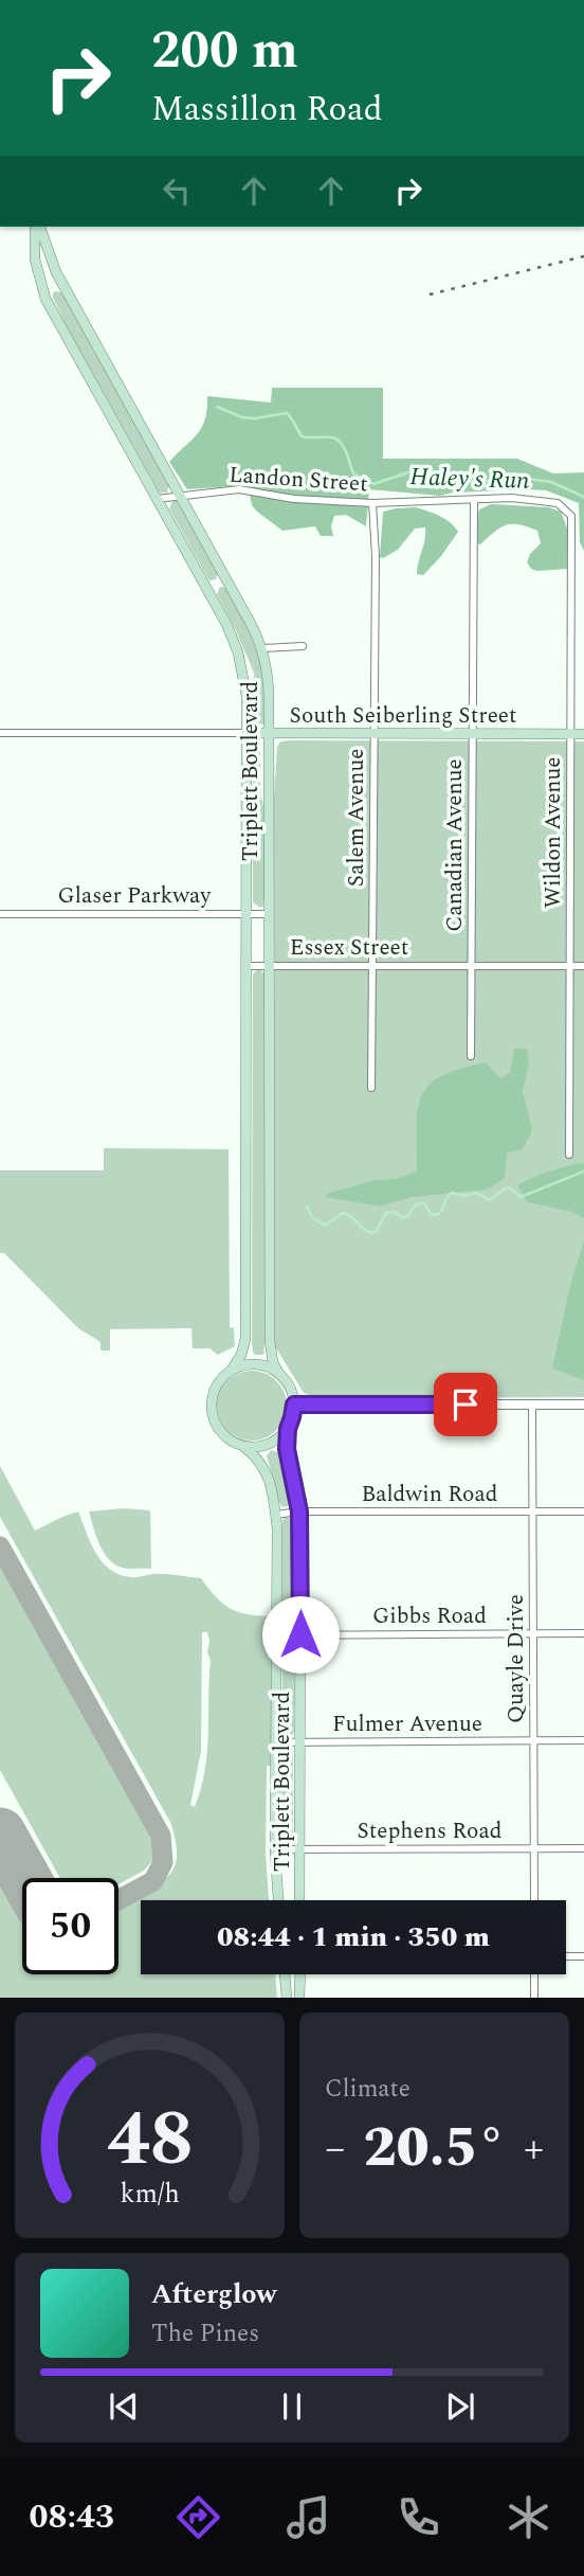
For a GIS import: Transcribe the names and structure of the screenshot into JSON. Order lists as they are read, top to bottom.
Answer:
{
  "streets": {
    "main road": ["South Seiberling Street", "Triplett Boulevard"],
    "street": [
      "Landon Street",
      "Salem Avenue",
      "Wildon Avenue",
      "Canadian Avenue",
      "Glaser Parkway",
      "Essex Street",
      "Baldwin Road",
      "Gibbs Road",
      "Quayle Drive",
      "Fulmer Avenue",
      "Stephens Road"
    ]
  },
  "crossings": [
    ["Landon Street", "Triplett Boulevard"],
    ["Landon Street", "Salem Avenue"],
    ["Landon Street", "Wildon Avenue"],
    ["Landon Street", "Canadian Avenue"],
    ["South Seiberling Street", "Triplett Boulevard"],
    ["South Seiberling Street", "Salem Avenue"],
    ["South Seiberling Street", "Wildon Avenue"],
    ["South Seiberling Street", "Canadian Avenue"],
    ["Triplett Boulevard", "Glaser Parkway"],
    ["Triplett Boulevard", "Essex Street"],
    ["Triplett Boulevard", "Baldwin Road"],
    ["Triplett Boulevard", "Gibbs Road"],
    ["Triplett Boulevard", "Fulmer Avenue"],
    ["Triplett Boulevard", "Stephens Road"],
    ["Salem Avenue", "Essex Street"],
    ["Wildon Avenue", "Essex Street"],
    ["Canadian Avenue", "Essex Street"],
    ["Baldwin Road", "Quayle Drive"],
    ["Gibbs Road", "Quayle Drive"],
    ["Quayle Drive", "Fulmer Avenue"],
    ["Quayle Drive", "Stephens Road"]
  ],
  "water": ["Haley's Run"],
  "page": {
    "turn": ["200 m", "Massillon Road"],
    "limit": "50",
    "trip": "08:44 · 1 min · 350 m",
    "tile": "Climate",
    "heat": ["−", "20.5°", "+"],
    "song": ["Afterglow", "The Pines"],
    "tabs": "08:43",
    "gauge": ["48", "km/h"]
  }
}
